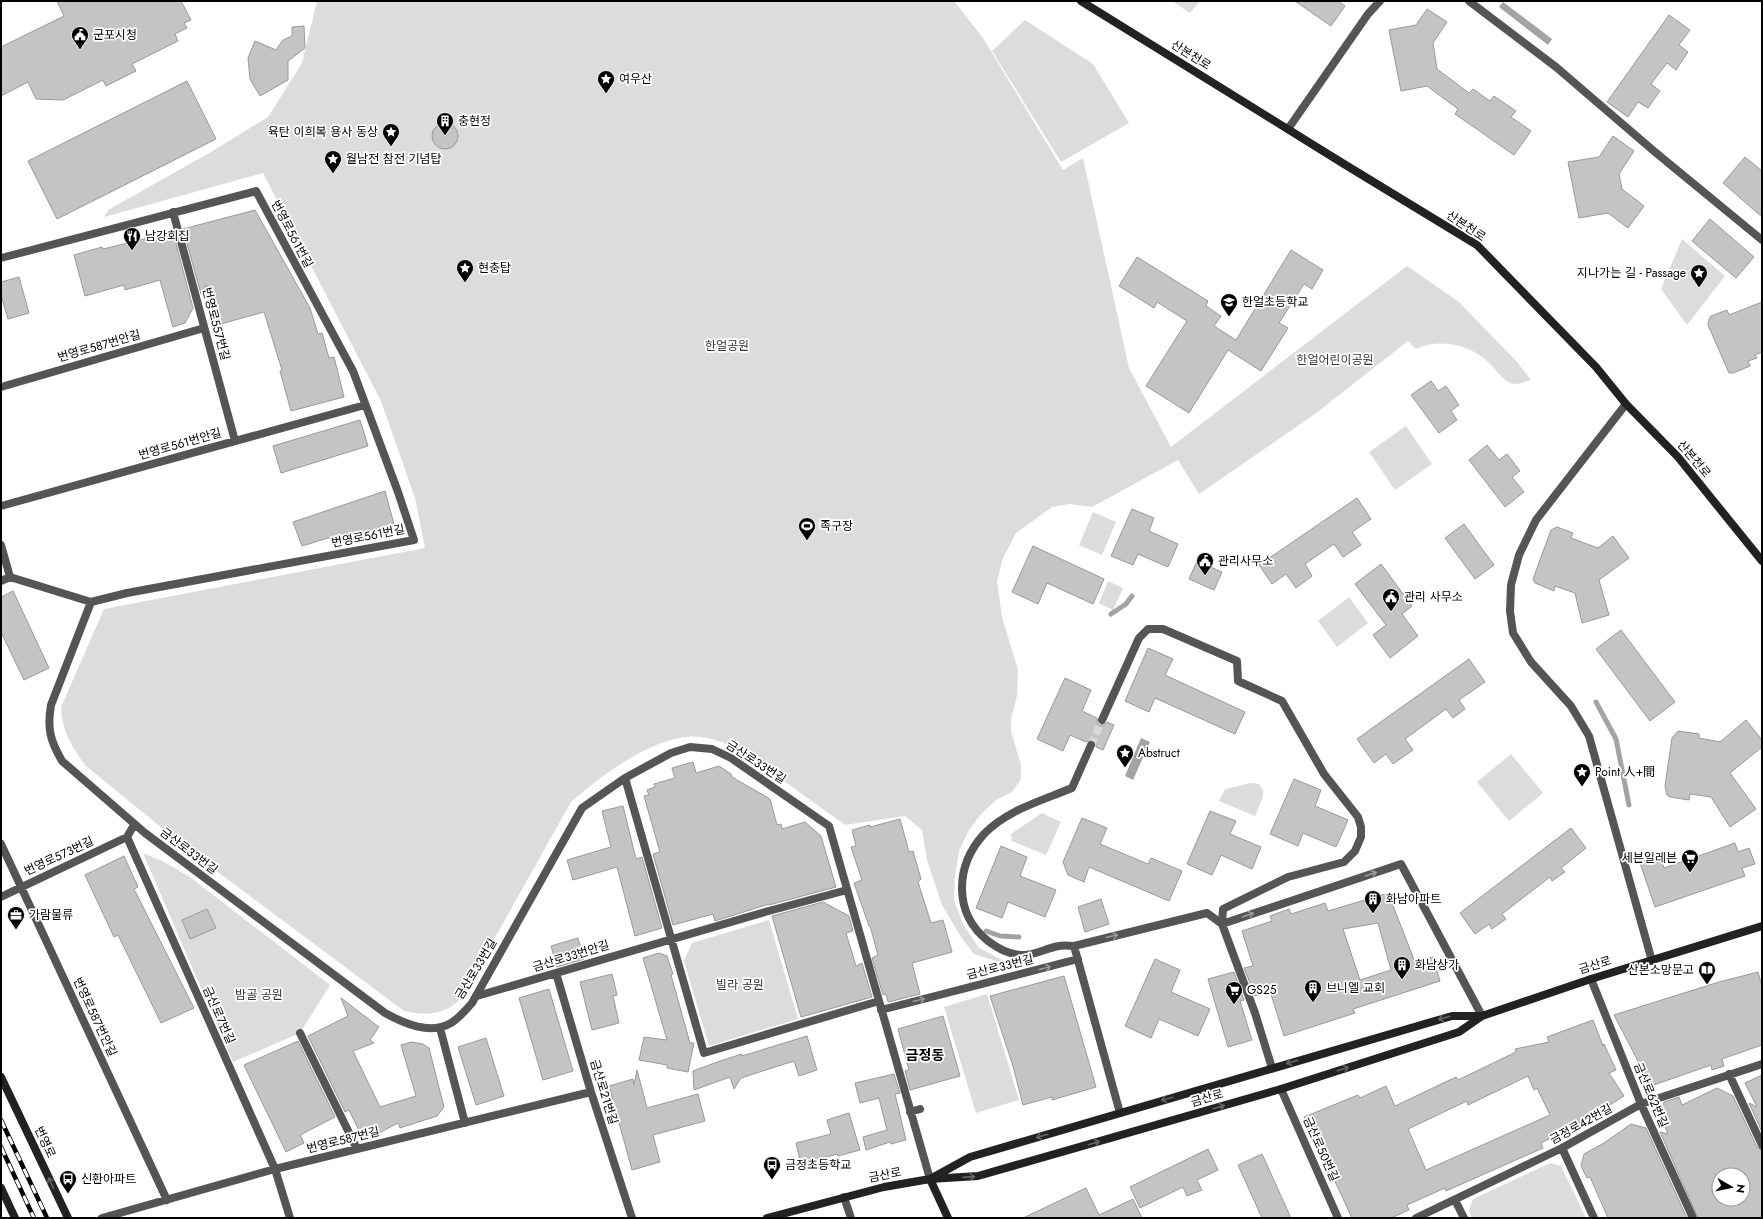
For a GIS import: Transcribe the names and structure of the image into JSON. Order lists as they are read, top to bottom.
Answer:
{
  "streets": {
    "street": [
      "산본천로",
      "번영로561번길",
      "번영로557번길",
      "번영로587번안길",
      "번영로561번안길",
      "금산로33번길",
      "번영로573번길",
      "금산로33번안길",
      "금산로",
      "금산로7번길",
      "금산로21번길",
      "금산로62번길",
      "금정로42번길",
      "번영로587번길",
      "번영로",
      "금산로50번길"
    ]
  },
  "crossings": [
    ["번영로561번길", "번영로557번길"],
    ["번영로561번길", "번영로561번안길"],
    ["번영로561번길", "금산로33번길"],
    ["번영로557번길", "번영로587번안길"],
    ["번영로557번길", "번영로561번안길"],
    ["번영로587번안길", "번영로573번길"],
    ["번영로587번안길", "번영로587번길"],
    ["금산로33번길", "금산로33번안길"],
    ["금산로33번길", "금산로"],
    ["번영로573번길", "금산로7번길"],
    ["금산로33번안길", "금산로21번길"],
    ["금산로", "금산로62번길"],
    ["금산로", "금산로50번길"],
    ["금산로7번길", "번영로587번길"],
    ["금산로21번길", "번영로587번길"],
    ["금산로62번길", "금정로42번길"]
  ],
  "one_way": ["번영로"],
  "districts": ["금정동"],
  "parks": [
    "한얼공원",
    "한얼어린이공원",
    "빌라 공원",
    "밤골 공원"
  ],
  "places": {
    "public building": ["군포시청", "관리사무소", "관리 사무소"],
    "place": [
      "여우산",
      "육탄 이희복 용사 동상",
      "월남전 참전 기념탑",
      "현충탑",
      "지나가는 길 - Passage",
      "Abstruct",
      "Point 人+間"
    ],
    "building": [
      "충현정",
      "화남아파트",
      "화남상가",
      "브니엘 교회"
    ],
    "restaurant": ["남강회집"],
    "school or university": ["한얼초등학교"],
    "sports": ["족구장"],
    "supermarket": ["세븐일레븐", "GS25"],
    "office": ["가람물류"],
    "library": ["산본소망문고"],
    "bus stop": ["금정초등학교", "신환아파트"]
  },
  "north": "right"
}
